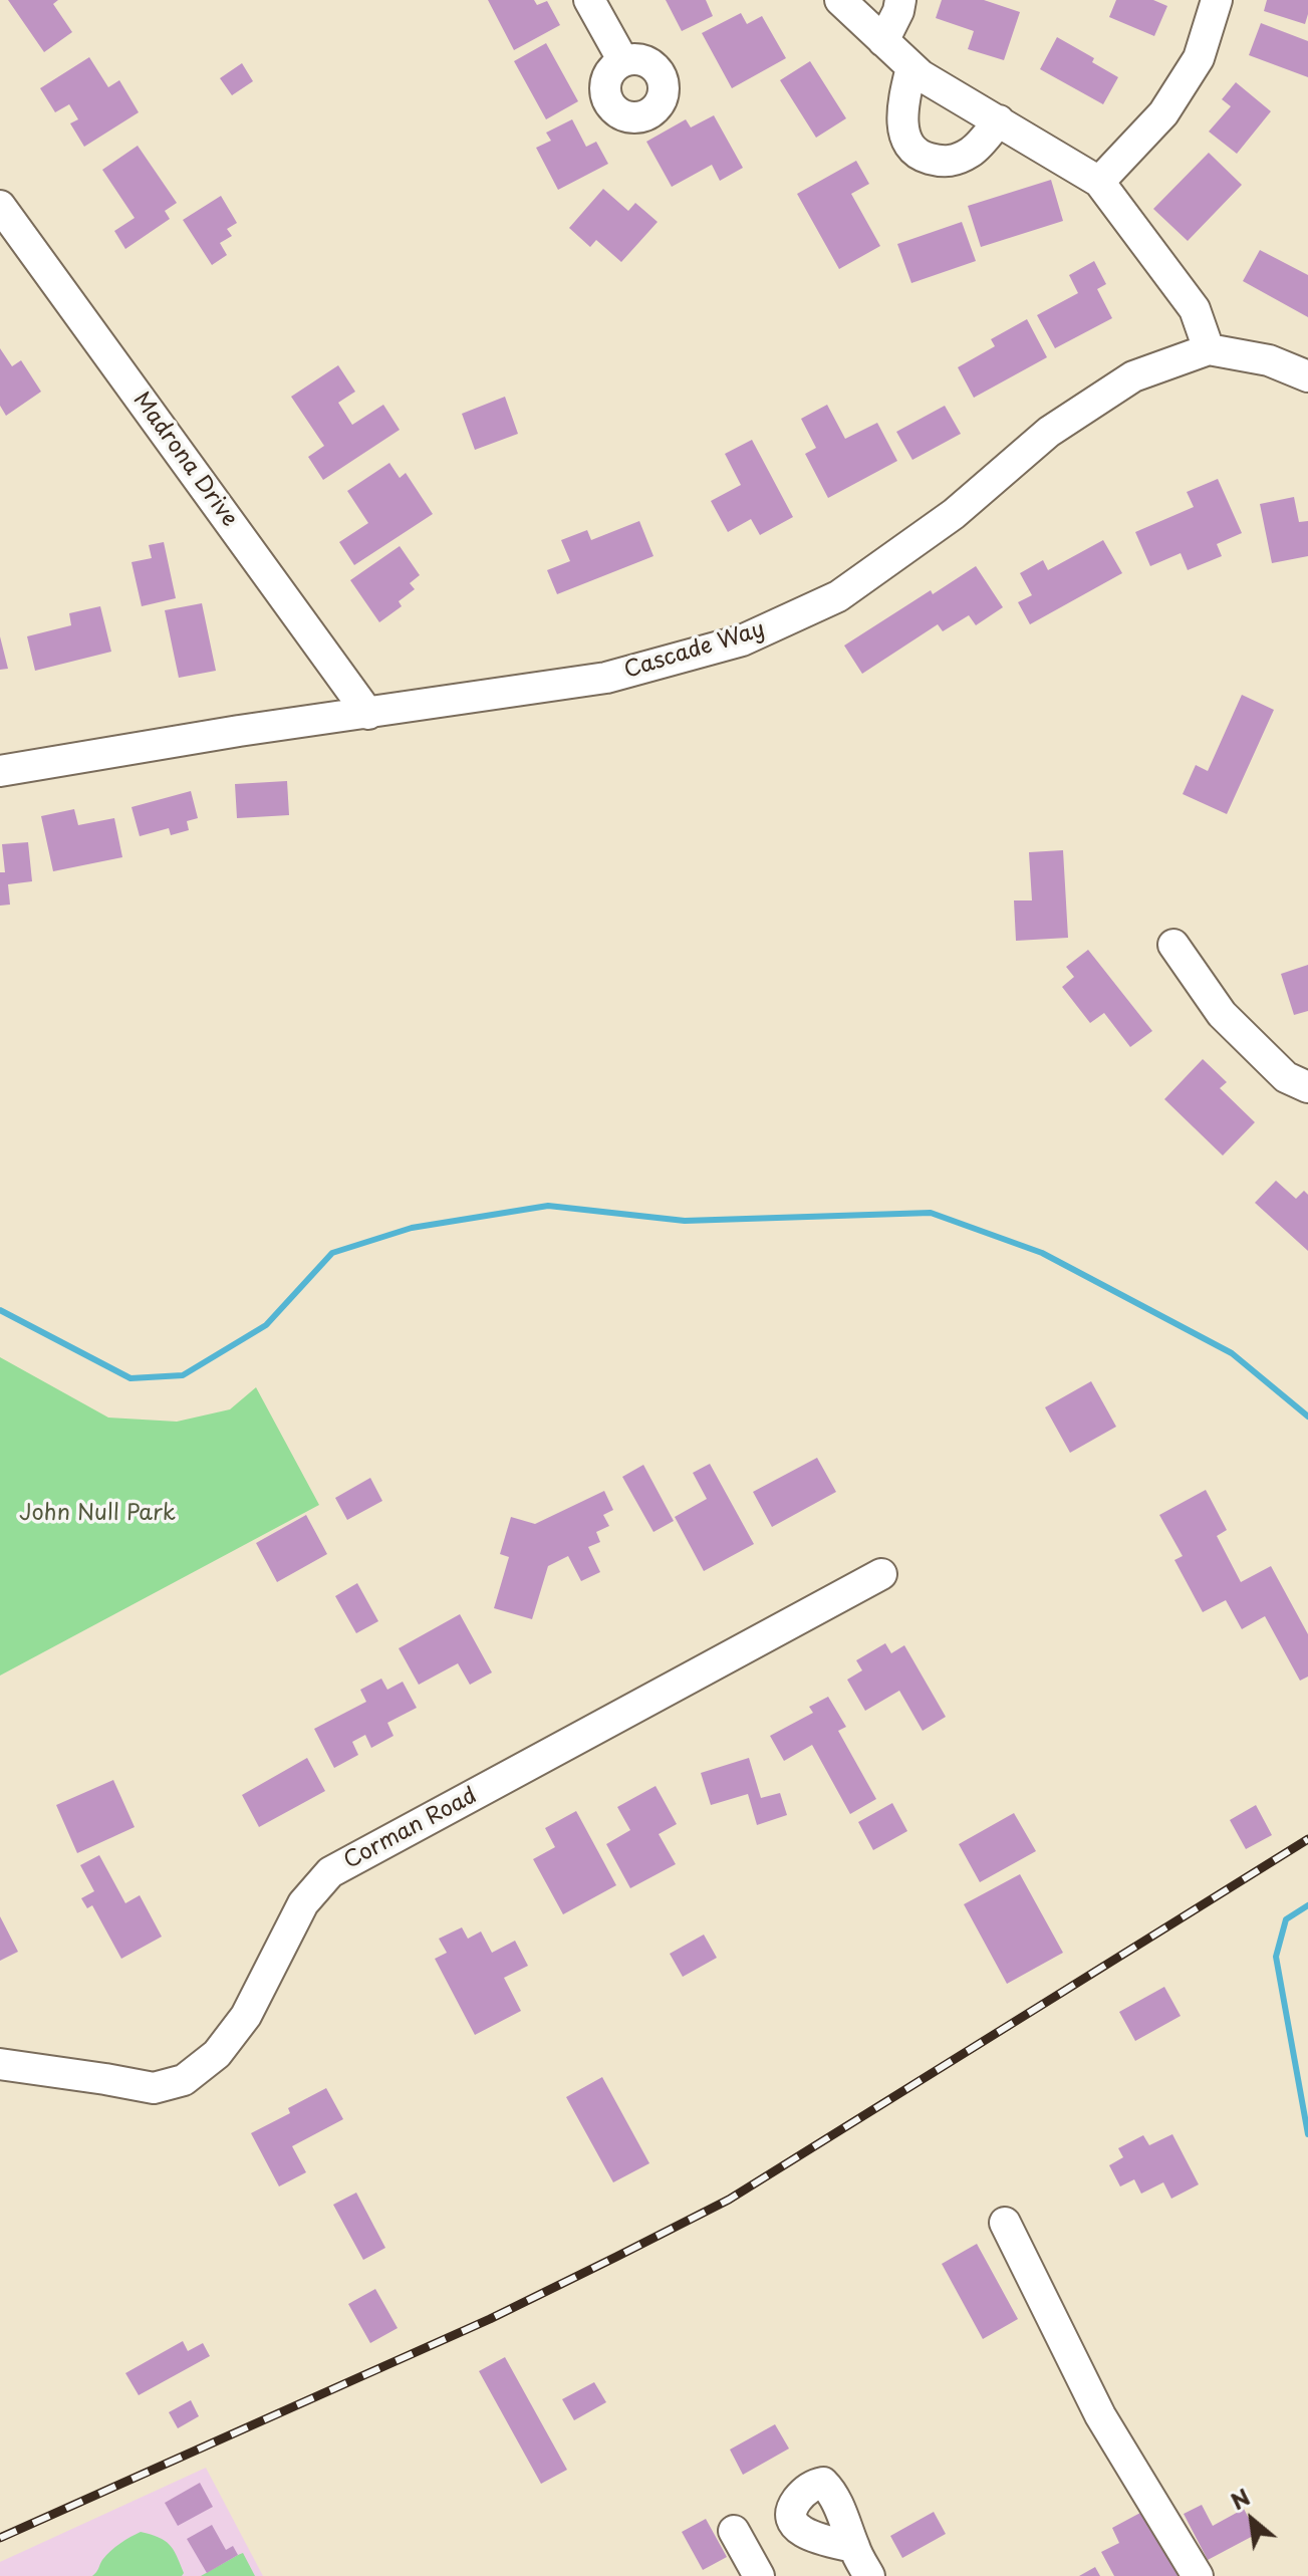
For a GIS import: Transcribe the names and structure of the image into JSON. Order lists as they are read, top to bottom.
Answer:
{
  "streets": {
    "street": ["Madrona Drive", "Cascade Way", "Corman Road"]
  },
  "crossings": [
    ["Madrona Drive", "Cascade Way"]
  ],
  "parks": ["John Null Park"],
  "north": "top left"
}
